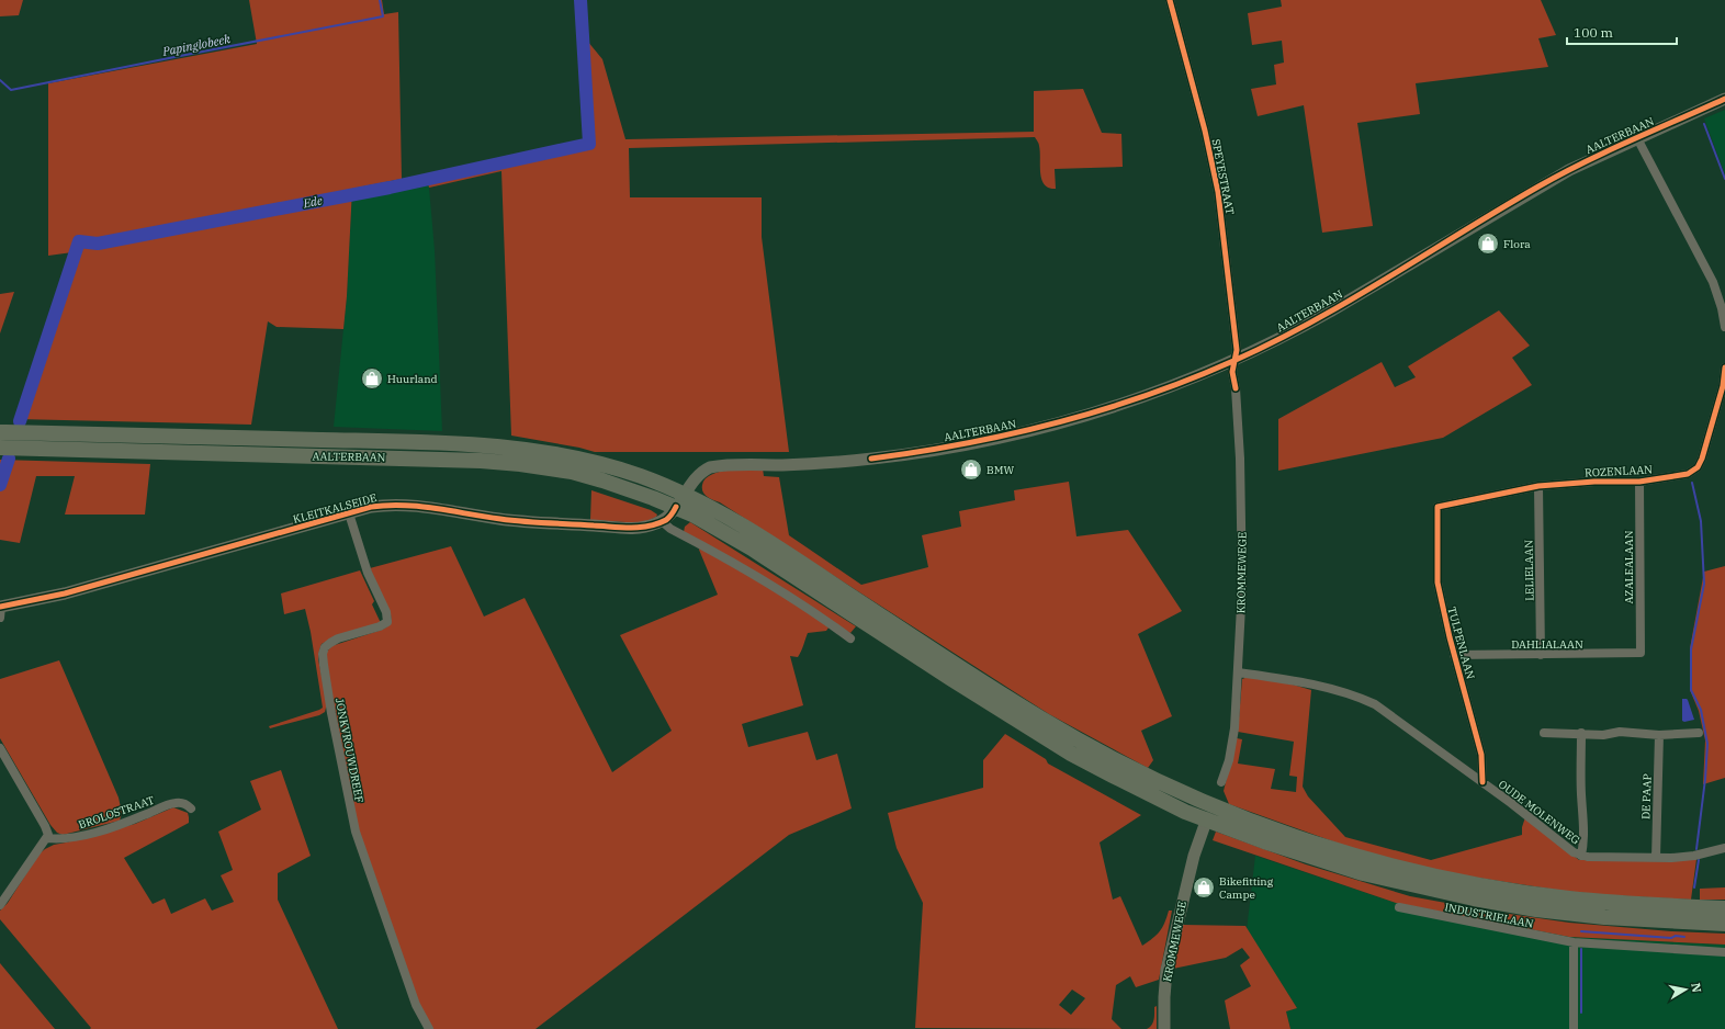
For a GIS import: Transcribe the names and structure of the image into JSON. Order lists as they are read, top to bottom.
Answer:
{
  "streets": {
    "highway": ["AALTERBAAN"],
    "main road": ["KLEITKALSEIDE", "KROMMEWEGE"],
    "street": [
      "SPEYESTRAAT",
      "ROZENLAAN",
      "AZALEALAAN",
      "LELIELAAN",
      "TULPENLAAN",
      "DAHLIALAAN",
      "JONKVROUWDREEF",
      "DE PAAP",
      "BROLOSTRAAT",
      "OUDE MOLENWEG",
      "INDUSTRIELAAN"
    ]
  },
  "crossings": [
    ["AALTERBAAN", "SPEYESTRAAT"],
    ["AALTERBAAN", "KLEITKALSEIDE"],
    ["AALTERBAAN", "KROMMEWEGE"],
    ["SPEYESTRAAT", "KROMMEWEGE"],
    ["ROZENLAAN", "AZALEALAAN"],
    ["ROZENLAAN", "LELIELAAN"],
    ["ROZENLAAN", "TULPENLAAN"],
    ["KLEITKALSEIDE", "JONKVROUWDREEF"],
    ["AZALEALAAN", "DAHLIALAAN"],
    ["LELIELAAN", "DAHLIALAAN"],
    ["KROMMEWEGE", "OUDE MOLENWEG"],
    ["TULPENLAAN", "DAHLIALAAN"],
    ["TULPENLAAN", "OUDE MOLENWEG"],
    ["DE PAAP", "OUDE MOLENWEG"]
  ],
  "water": ["Papinglobeek", "Ede"],
  "places": {
    "shop": [
      "Flora",
      "Huurland",
      "BMW",
      "Bikefitting Campe"
    ]
  },
  "scale_bar": "100 m",
  "north": "right"
}
